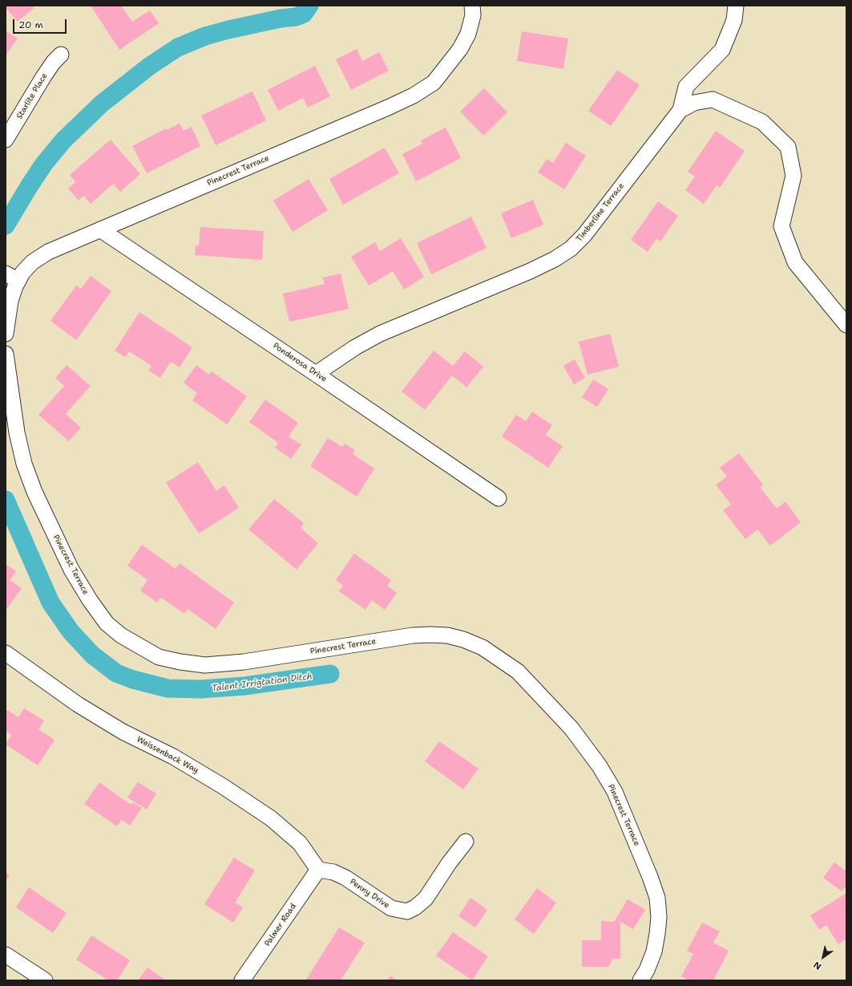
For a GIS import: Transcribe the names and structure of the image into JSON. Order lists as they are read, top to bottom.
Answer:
{
  "streets": {
    "street": [
      "Starlite Place",
      "Pinecrest Terrace",
      "Timberline Terrace",
      "Ponderosa Drive",
      "Weissenback Way",
      "Penny Drive",
      "Palmer Road"
    ]
  },
  "crossings": [
    ["Pinecrest Terrace", "Ponderosa Drive"],
    ["Timberline Terrace", "Ponderosa Drive"],
    ["Weissenback Way", "Penny Drive"],
    ["Weissenback Way", "Palmer Road"],
    ["Penny Drive", "Palmer Road"]
  ],
  "water": ["Talent Irrigtation Ditch"],
  "scale_bar": "20 m",
  "north": "bottom left"
}
